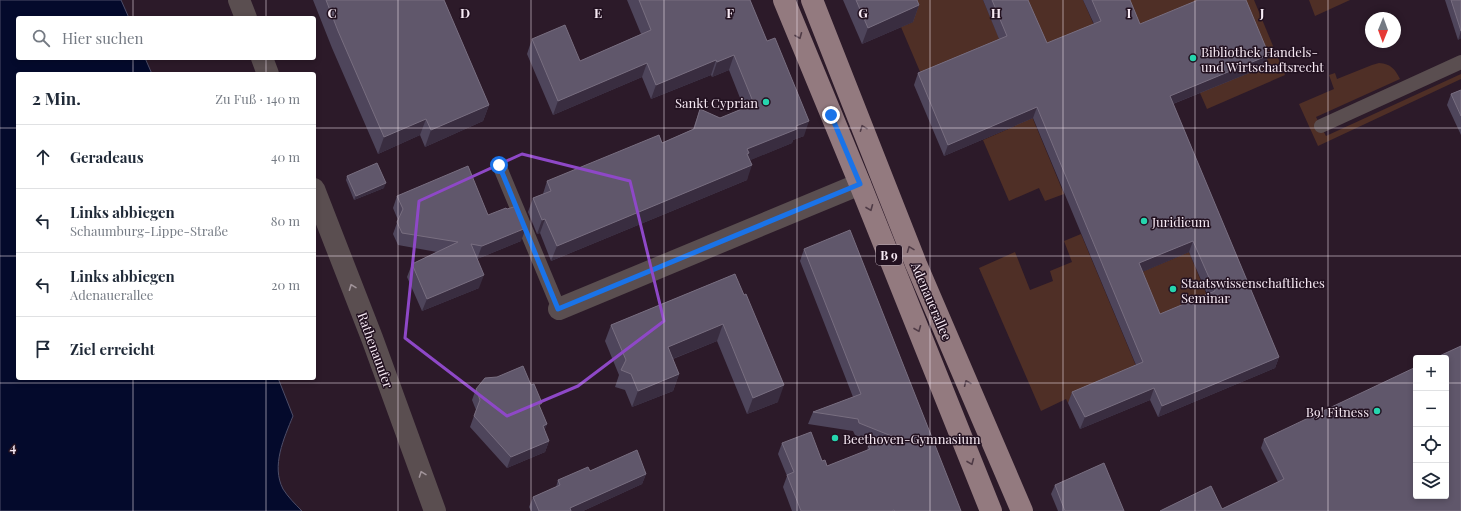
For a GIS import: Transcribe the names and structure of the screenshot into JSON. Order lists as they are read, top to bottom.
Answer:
{
  "streets": {
    "main road": ["B 9", "Adenauerallee"],
    "street": ["Rathenauufer"]
  },
  "one_way": ["Rathenauufer"],
  "places": [
    "Bibliothek Handels- und Wirtschaftsrecht",
    "Sankt Cyprian",
    "Juridicum",
    "Staatswissenschaftliches Seminar",
    "B9! Fitness",
    "Beethoven-Gymnasium"
  ],
  "north": "bottom",
  "page": {
    "search": "Hier suchen",
    "heading": ["2 Min.", "Zu Fuß · 140 m"],
    "list": [
      ["Geradeaus", "40 m"],
      ["Links abbiegen", "Schaumburg-Lippe-Straße", "80 m"],
      ["Links abbiegen", "Adenauerallee", "20 m"],
      "Ziel erreicht"
    ],
    "map_buttons": ["+", "−"]
  },
  "grid": {
    "columns": [
      "C",
      "D",
      "E",
      "F",
      "G",
      "H",
      "I",
      "J"
    ],
    "rows": ["4"]
  }
}
